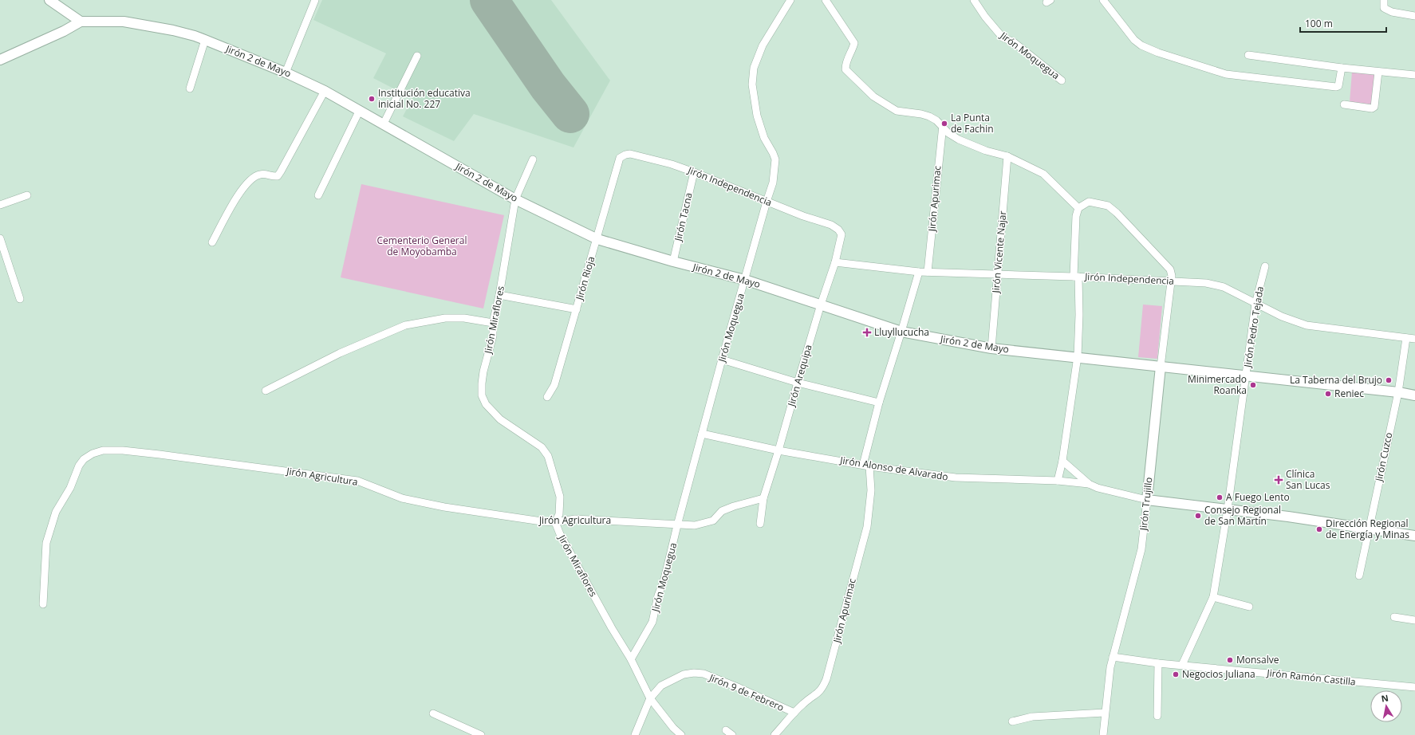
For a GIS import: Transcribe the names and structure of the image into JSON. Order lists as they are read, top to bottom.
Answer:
{
  "streets": {
    "main road": ["Jirón 2 de Mayo", "Jirón Alonso de Alvarado", "Jirón Trujillo"],
    "street": [
      "Jirón Moquegua",
      "Jirón Independencia",
      "Jirón Apurimac",
      "Jirón Tacna",
      "Jirón Vicente Najar",
      "Jirón Rioja",
      "Jirón Miraflores",
      "Jirón Pedro Tejada",
      "Jirón Arequipa",
      "Jirón Cuzco",
      "Jirón Agricultura",
      "Jirón Ramón Castilla",
      "Jirón 9 de Febrero"
    ]
  },
  "crossings": [
    ["Jirón Moquegua", "Jirón 2 de Mayo"],
    ["Jirón Moquegua", "Jirón Independencia"],
    ["Jirón Moquegua", "Jirón Miraflores"],
    ["Jirón Moquegua", "Jirón Alonso de Alvarado"],
    ["Jirón Moquegua", "Jirón Agricultura"],
    ["Jirón 2 de Mayo", "Jirón Apurimac"],
    ["Jirón 2 de Mayo", "Jirón Tacna"],
    ["Jirón 2 de Mayo", "Jirón Vicente Najar"],
    ["Jirón 2 de Mayo", "Jirón Rioja"],
    ["Jirón 2 de Mayo", "Jirón Miraflores"],
    ["Jirón 2 de Mayo", "Jirón Pedro Tejada"],
    ["Jirón 2 de Mayo", "Jirón Arequipa"],
    ["Jirón 2 de Mayo", "Jirón Cuzco"],
    ["Jirón 2 de Mayo", "Jirón Trujillo"],
    ["Jirón Independencia", "Jirón Apurimac"],
    ["Jirón Independencia", "Jirón Tacna"],
    ["Jirón Independencia", "Jirón Vicente Najar"],
    ["Jirón Independencia", "Jirón Rioja"],
    ["Jirón Independencia", "Jirón Pedro Tejada"],
    ["Jirón Independencia", "Jirón Arequipa"],
    ["Jirón Independencia", "Jirón Cuzco"],
    ["Jirón Independencia", "Jirón Trujillo"],
    ["Jirón Apurimac", "Jirón Alonso de Alvarado"],
    ["Jirón Apurimac", "Jirón 9 de Febrero"],
    ["Jirón Miraflores", "Jirón Agricultura"],
    ["Jirón Miraflores", "Jirón 9 de Febrero"],
    ["Jirón Pedro Tejada", "Jirón Alonso de Alvarado"],
    ["Jirón Pedro Tejada", "Jirón Ramón Castilla"],
    ["Jirón Arequipa", "Jirón Alonso de Alvarado"],
    ["Jirón Arequipa", "Jirón Agricultura"],
    ["Jirón Cuzco", "Jirón Alonso de Alvarado"],
    ["Jirón Alonso de Alvarado", "Jirón Trujillo"],
    ["Jirón Trujillo", "Jirón Ramón Castilla"]
  ],
  "parks": ["Cementerio General de Moyobamba"],
  "places": {
    "other": [
      "Institución educativa inicial No. 227",
      "La Punta de Fachin",
      "La Taberna del Brujo",
      "Minimercado Roanka",
      "Reniec",
      "A Fuego Lento",
      "Consejo Regional de San Martín",
      "Dirección Regional de Energía y Minas",
      "Monsalve",
      "Negocios Juliana"
    ],
    "health": ["Lluyllucucha", "Clínica San Lucas"]
  },
  "scale_bar": "100 m",
  "north": "top"
}
